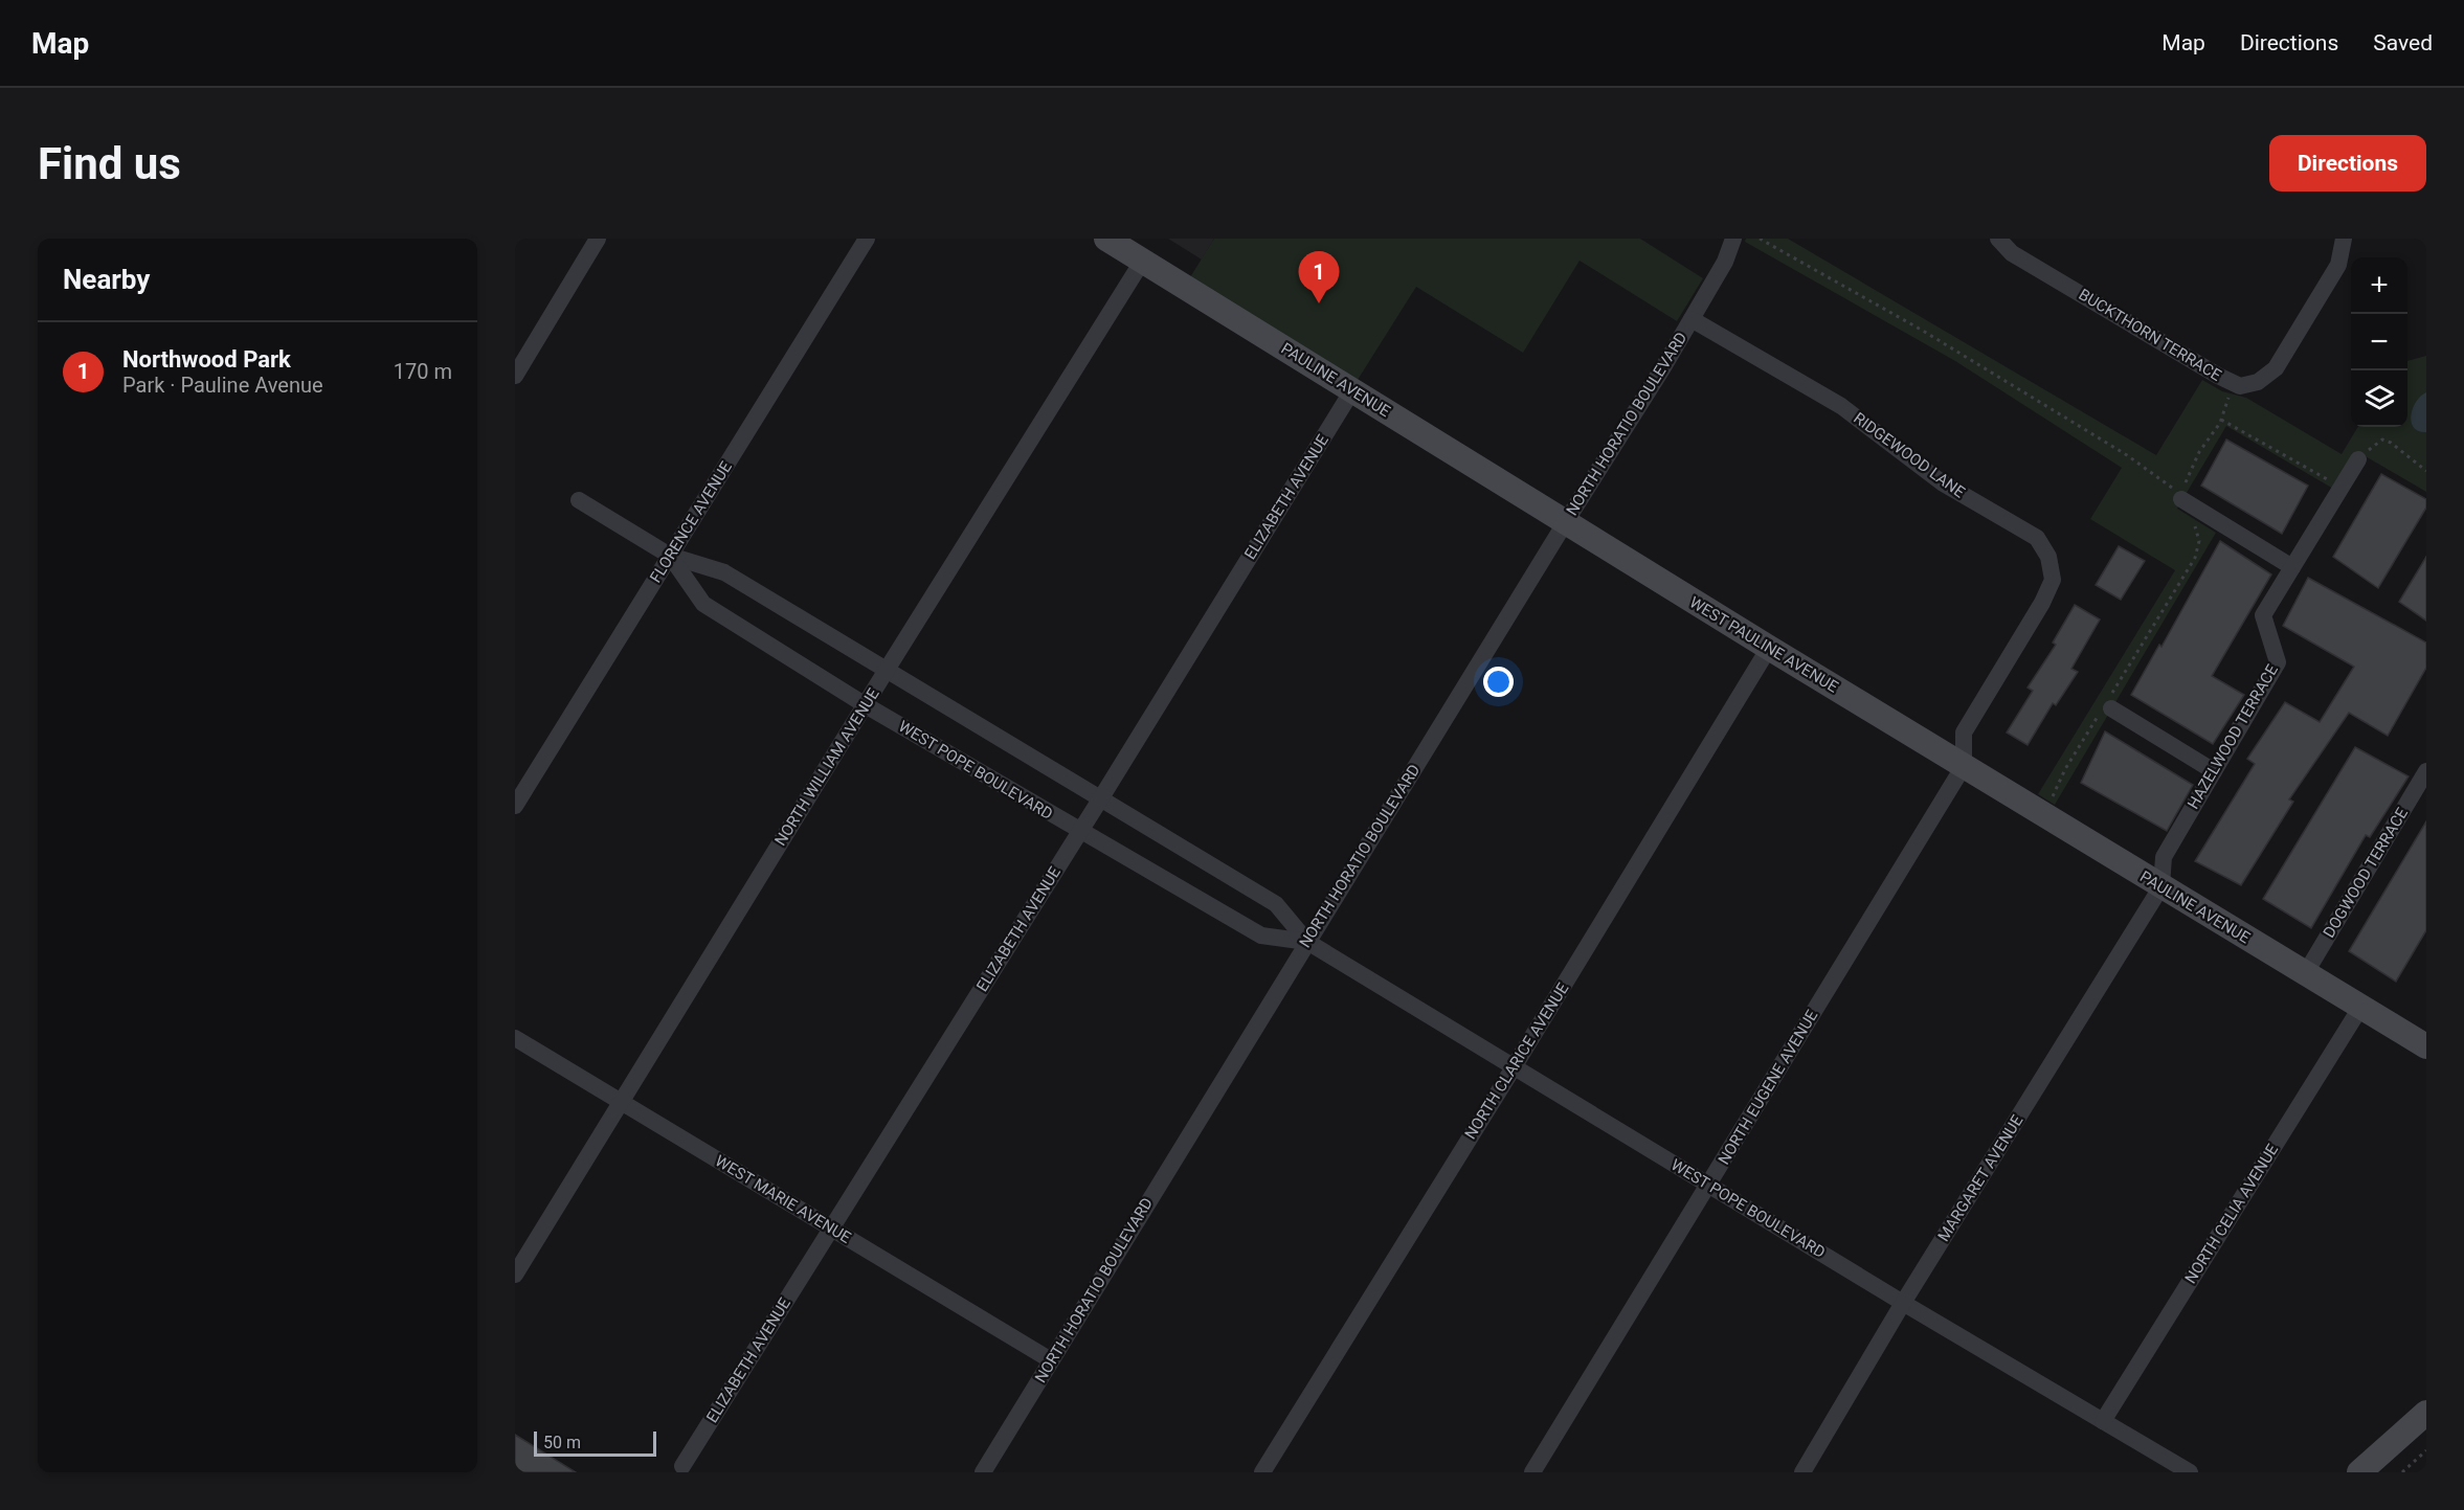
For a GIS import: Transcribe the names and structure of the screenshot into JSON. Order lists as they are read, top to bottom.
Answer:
{
  "streets": {
    "street": [
      "BUCKTHORN TERRACE",
      "PAULINE AVENUE",
      "NORTH HORATIO BOULEVARD",
      "RIDGEWOOD LANE",
      "ELIZABETH AVENUE",
      "FLORENCE AVENUE",
      "WEST PAULINE AVENUE",
      "HAZELWOOD TERRACE",
      "NORTH WILLIAM AVENUE",
      "WEST POPE BOULEVARD",
      "DOGWOOD TERRACE",
      "NORTH CLARICE AVENUE",
      "NORTH EUGENE AVENUE",
      "MARGARET AVENUE",
      "WEST MARIE AVENUE",
      "NORTH CELIA AVENUE"
    ]
  },
  "crossings": [
    ["PAULINE AVENUE", "NORTH HORATIO BOULEVARD"],
    ["PAULINE AVENUE", "RIDGEWOOD LANE"],
    ["PAULINE AVENUE", "ELIZABETH AVENUE"],
    ["PAULINE AVENUE", "WEST PAULINE AVENUE"],
    ["PAULINE AVENUE", "HAZELWOOD TERRACE"],
    ["PAULINE AVENUE", "NORTH WILLIAM AVENUE"],
    ["PAULINE AVENUE", "DOGWOOD TERRACE"],
    ["PAULINE AVENUE", "NORTH EUGENE AVENUE"],
    ["PAULINE AVENUE", "MARGARET AVENUE"],
    ["PAULINE AVENUE", "NORTH CELIA AVENUE"],
    ["NORTH HORATIO BOULEVARD", "RIDGEWOOD LANE"],
    ["NORTH HORATIO BOULEVARD", "WEST PAULINE AVENUE"],
    ["NORTH HORATIO BOULEVARD", "WEST POPE BOULEVARD"],
    ["NORTH HORATIO BOULEVARD", "WEST MARIE AVENUE"],
    ["RIDGEWOOD LANE", "WEST PAULINE AVENUE"],
    ["RIDGEWOOD LANE", "NORTH EUGENE AVENUE"],
    ["ELIZABETH AVENUE", "WEST POPE BOULEVARD"],
    ["ELIZABETH AVENUE", "WEST MARIE AVENUE"],
    ["FLORENCE AVENUE", "WEST POPE BOULEVARD"],
    ["WEST PAULINE AVENUE", "NORTH CLARICE AVENUE"],
    ["WEST PAULINE AVENUE", "NORTH EUGENE AVENUE"],
    ["HAZELWOOD TERRACE", "MARGARET AVENUE"],
    ["NORTH WILLIAM AVENUE", "WEST POPE BOULEVARD"],
    ["NORTH WILLIAM AVENUE", "WEST MARIE AVENUE"],
    ["WEST POPE BOULEVARD", "NORTH CLARICE AVENUE"],
    ["WEST POPE BOULEVARD", "NORTH EUGENE AVENUE"],
    ["WEST POPE BOULEVARD", "MARGARET AVENUE"],
    ["WEST POPE BOULEVARD", "NORTH CELIA AVENUE"]
  ],
  "scale_bar": "50 m",
  "page": {
    "header": "Map",
    "nav": ["Map", "Directions", "Saved"],
    "buttons": "Directions",
    "title": "Find us",
    "heading": "Nearby",
    "pins": "1",
    "map_buttons": ["+", "−"],
    "list": [
      {
        "mark": "1",
        "name": "Northwood Park",
        "note": "Park · Pauline Avenue",
        "value": "170 m"
      }
    ],
    "scale": "50 m"
  }
}
